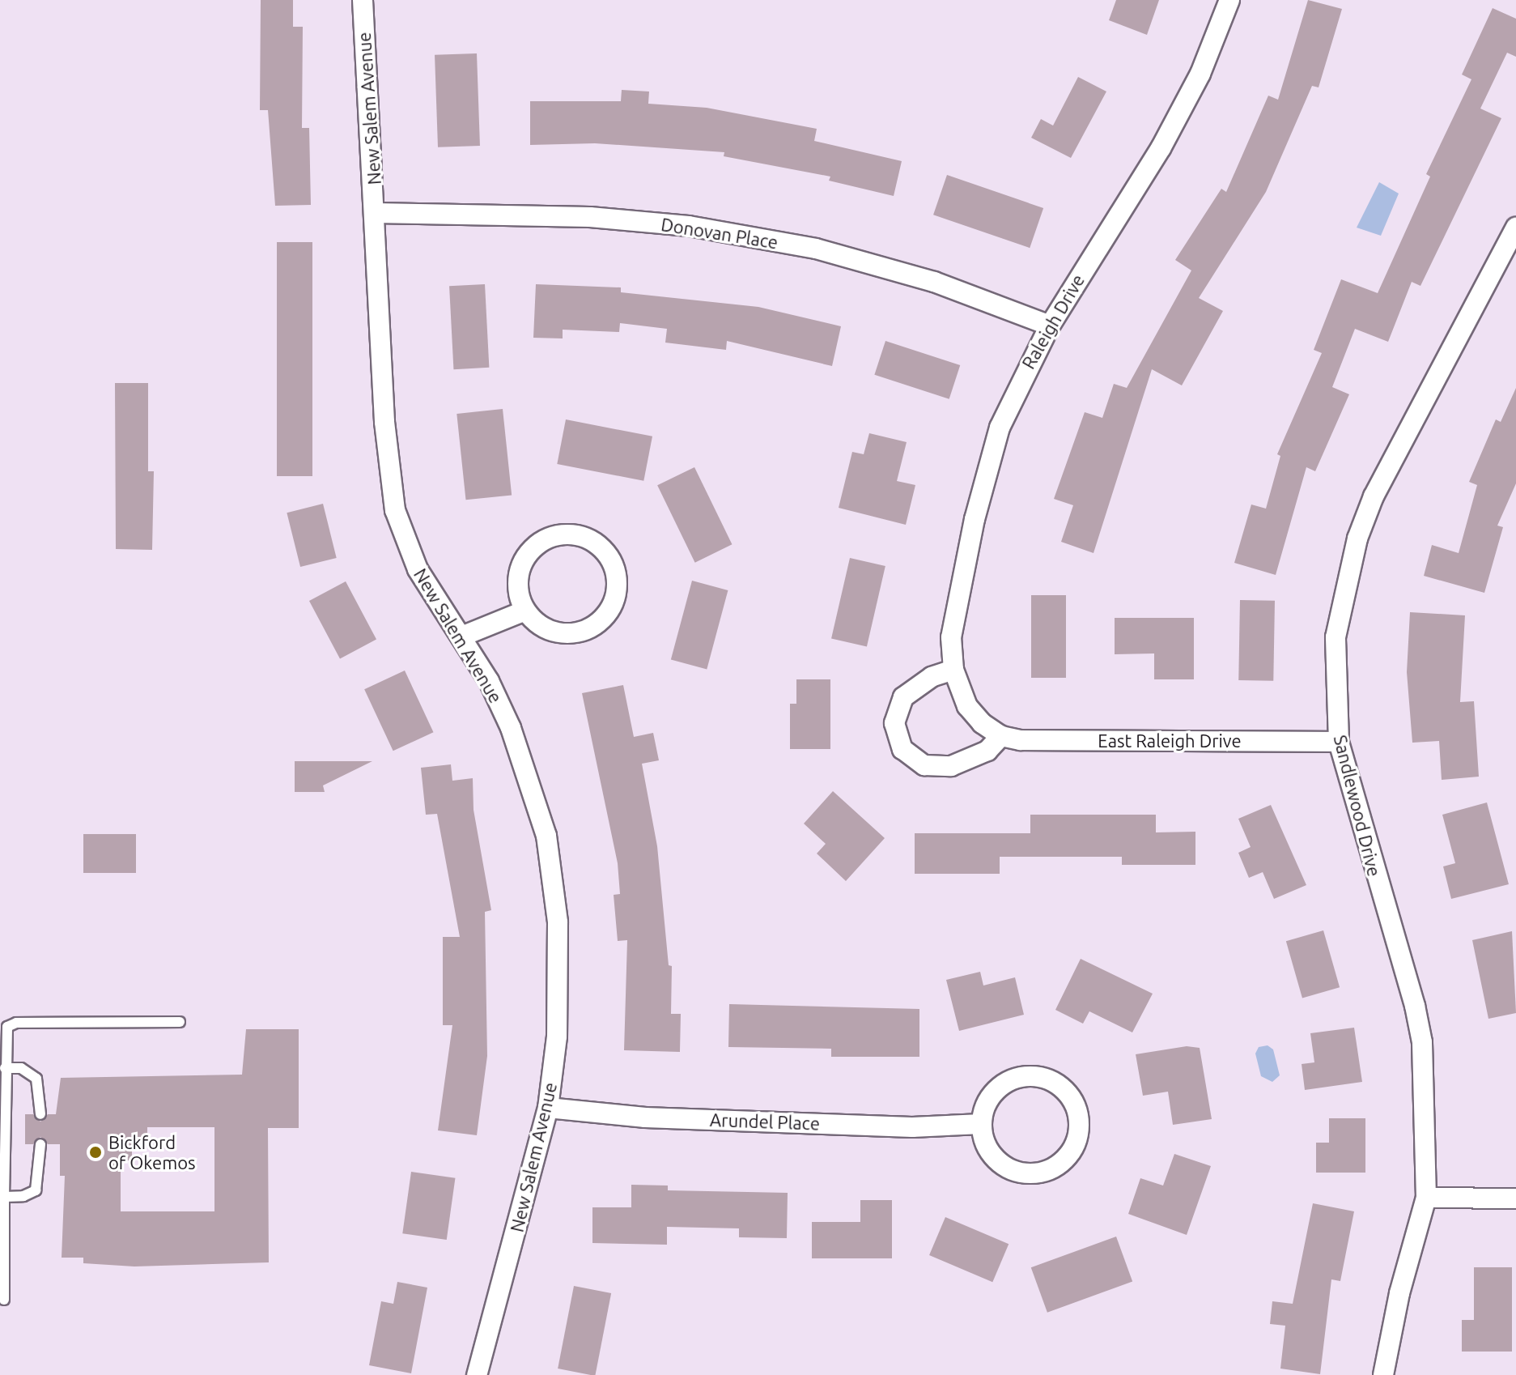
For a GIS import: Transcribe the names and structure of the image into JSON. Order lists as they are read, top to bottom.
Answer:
{
  "streets": {
    "street": [
      "New Salem Avenue",
      "Donovan Place",
      "Raleigh Drive",
      "East Raleigh Drive",
      "Sandlewood Drive",
      "Arundel Place"
    ]
  },
  "crossings": [
    ["New Salem Avenue", "Donovan Place"],
    ["New Salem Avenue", "Arundel Place"],
    ["Donovan Place", "Raleigh Drive"],
    ["Raleigh Drive", "East Raleigh Drive"],
    ["East Raleigh Drive", "Sandlewood Drive"]
  ],
  "places": ["Bickford of Okemos"]
}
